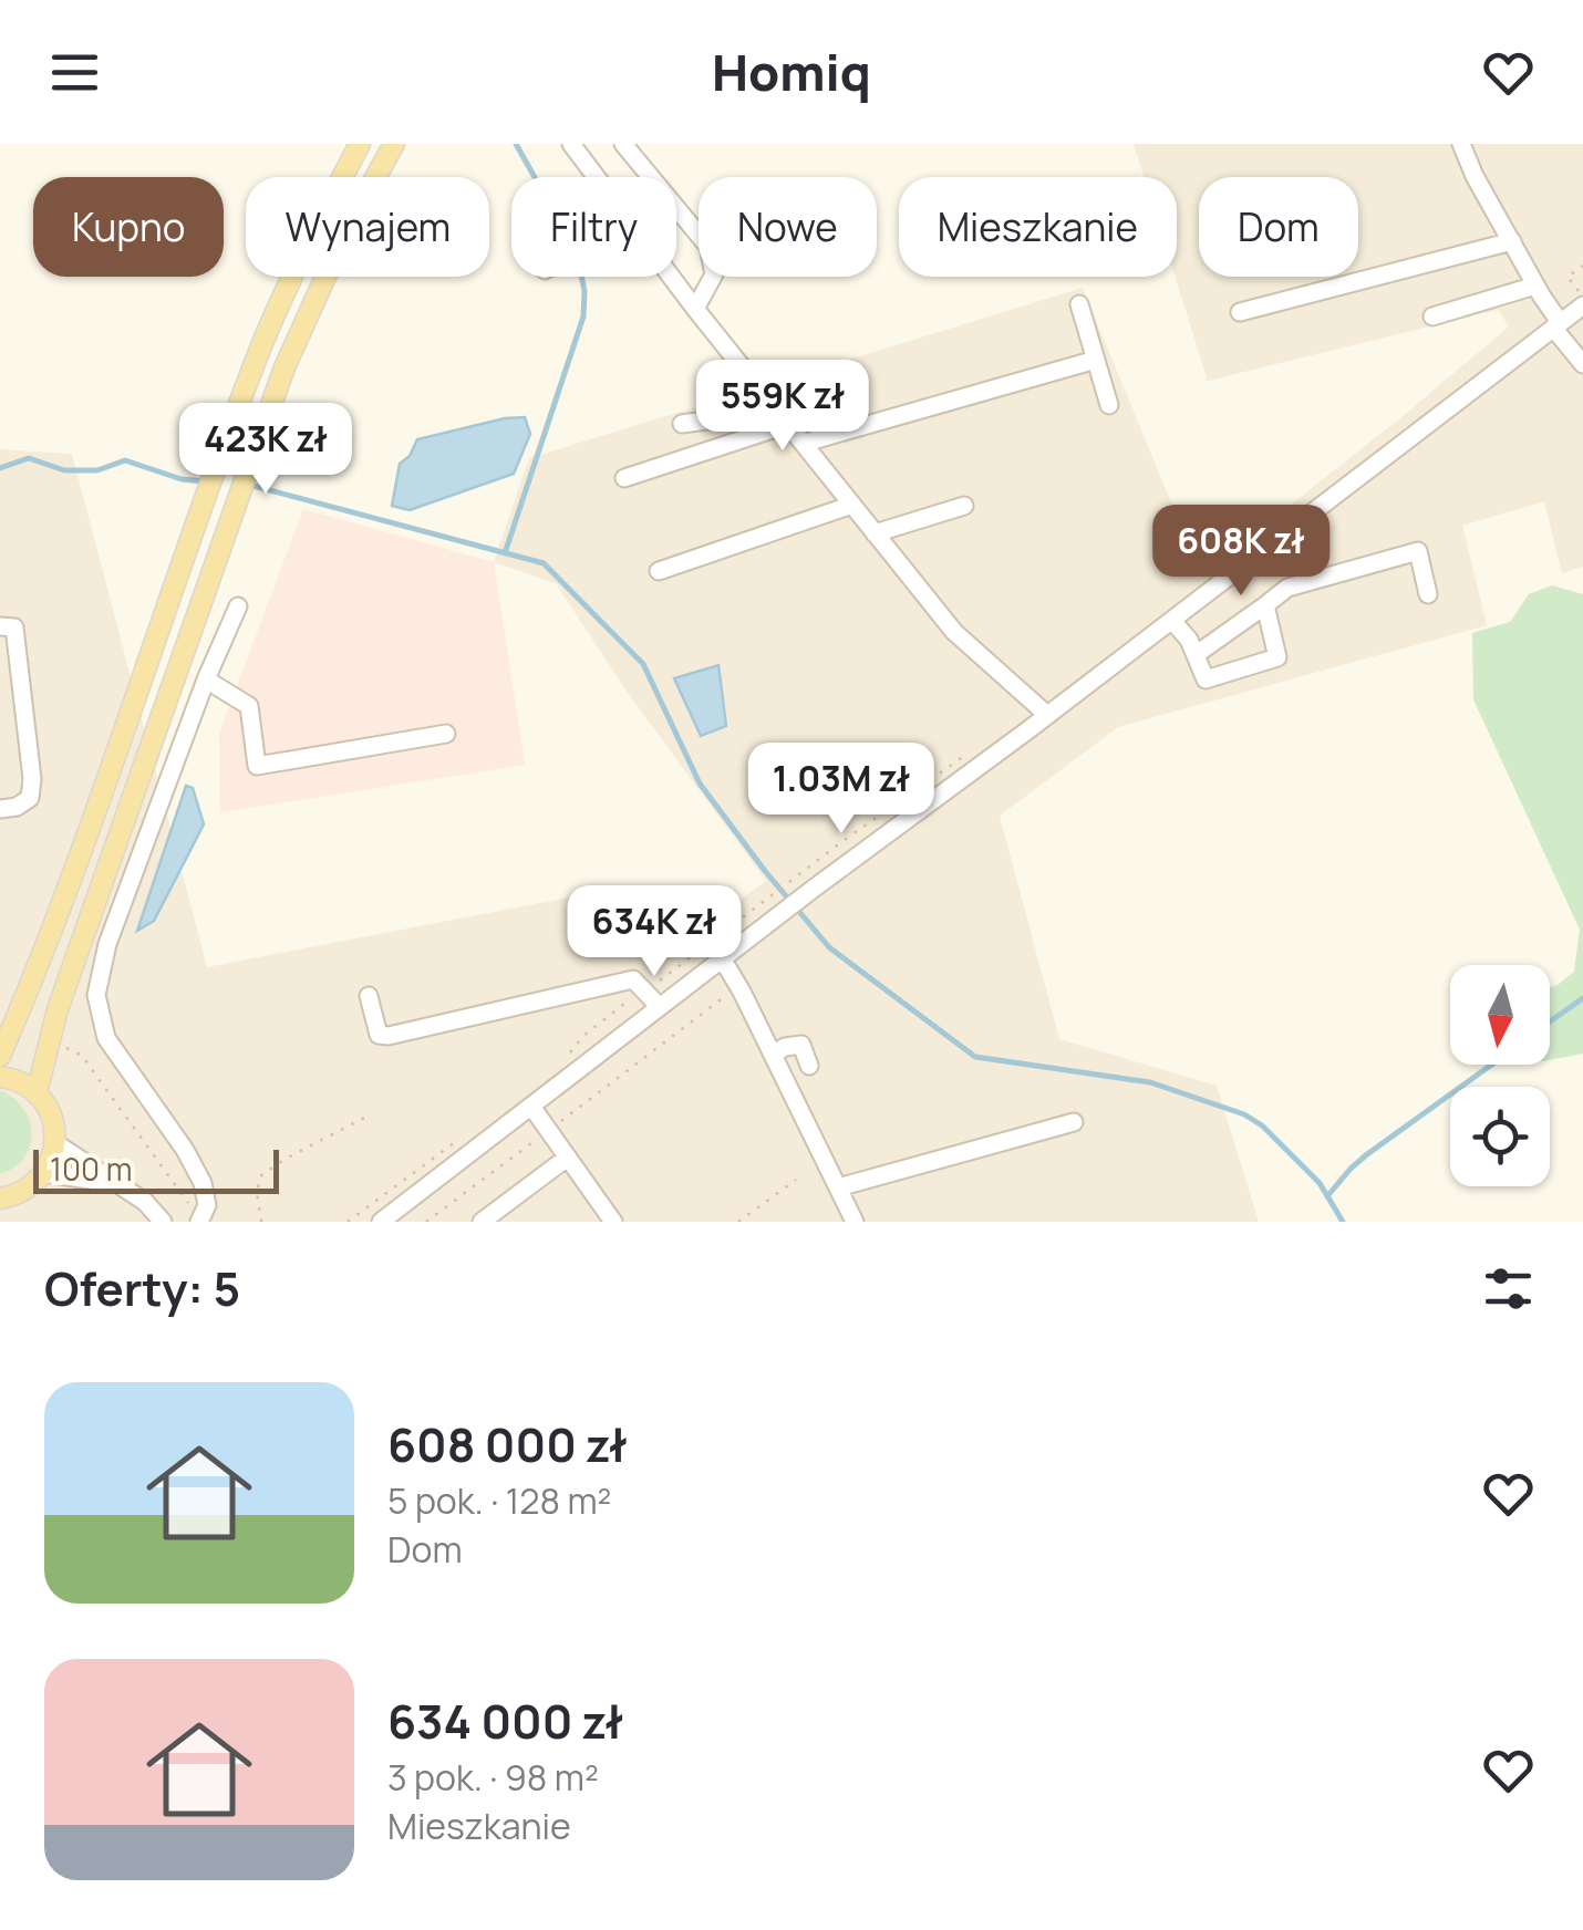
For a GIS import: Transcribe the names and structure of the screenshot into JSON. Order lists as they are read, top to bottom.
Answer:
{
  "scale_bar": "100 m",
  "north": "bottom",
  "page": {
    "header": "Homiq",
    "chip": [
      "Kupno",
      "Wynajem",
      "Filtry",
      "Nowe",
      "Mieszkanie",
      "Dom"
    ],
    "price": [
      "559K zł",
      "423K zł",
      "608K zł",
      "1.03M zł",
      "634K zł"
    ],
    "scale": "100 m",
    "heading": "Oferty: 5",
    "list": [
      {
        "name": "608 000 zł",
        "note": "5 pok. · 128 m² · Dom"
      },
      {
        "name": "634 000 zł",
        "note": "3 pok. · 98 m² · Mieszkanie"
      }
    ]
  }
}
